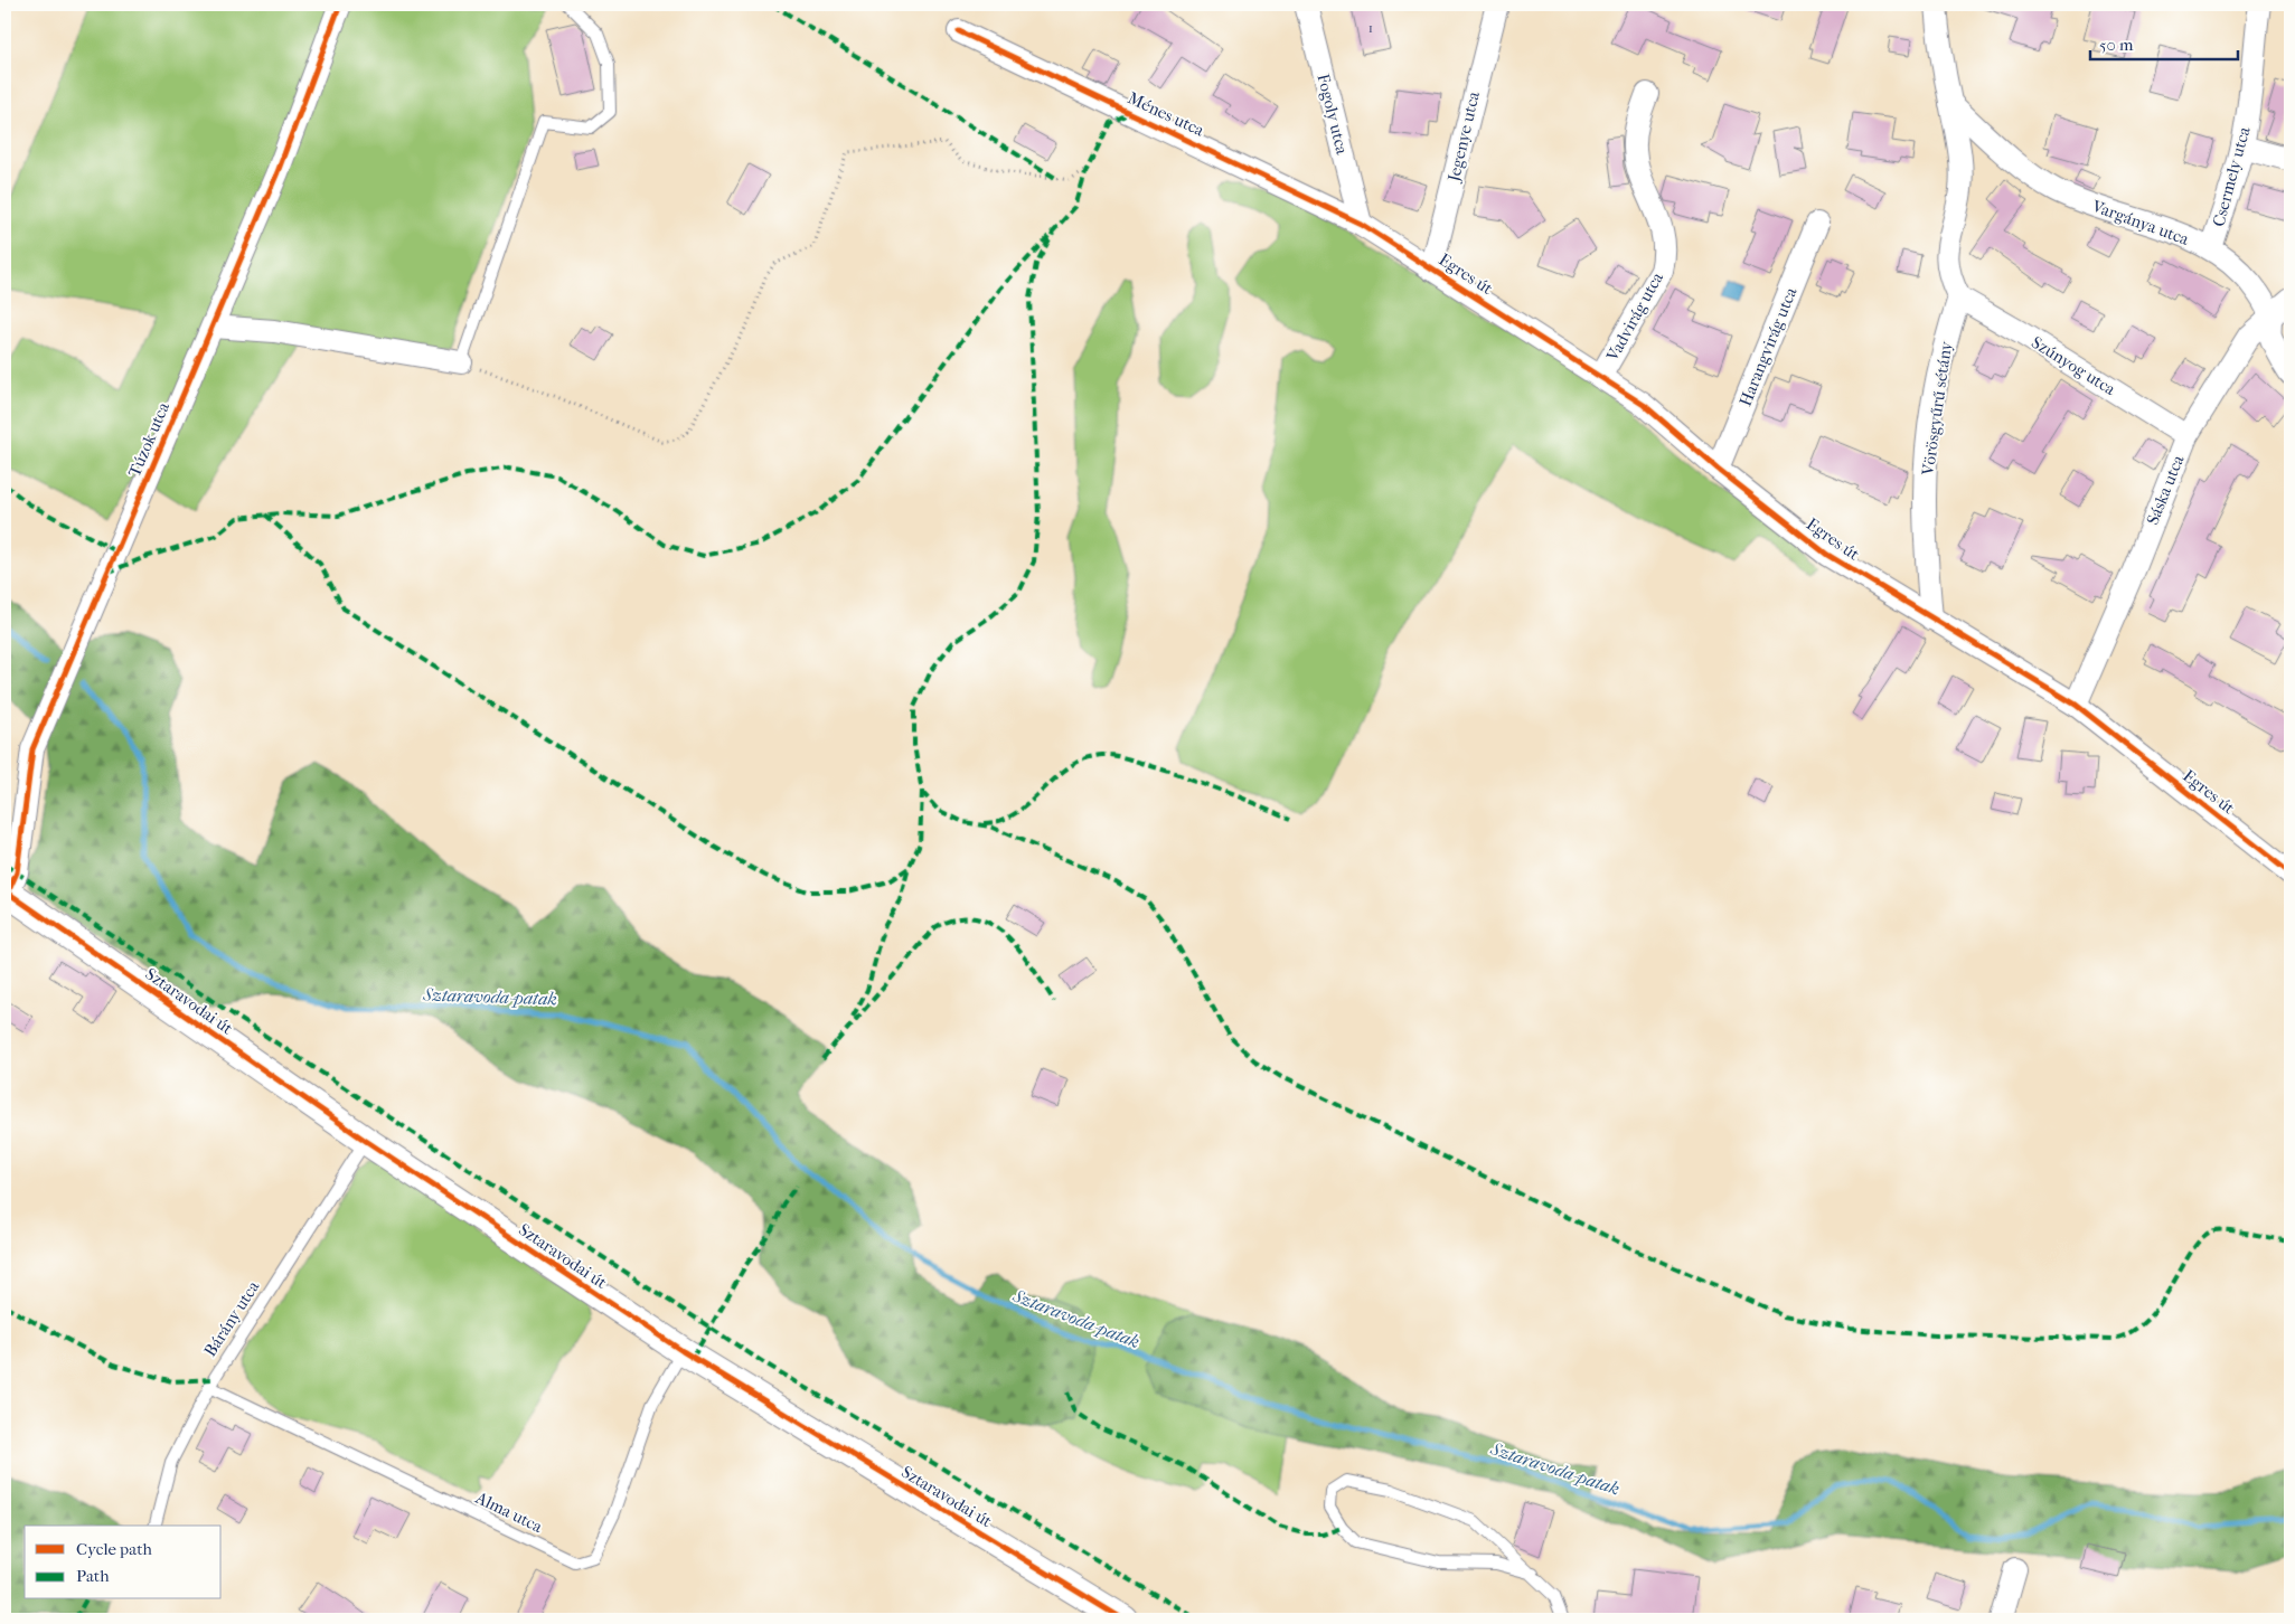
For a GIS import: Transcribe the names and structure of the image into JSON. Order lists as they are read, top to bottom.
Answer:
{
  "streets": {
    "street": [
      "Ménes utca",
      "Fogoly utca",
      "Jegenye utca",
      "Csermely utca",
      "Vargánya utca",
      "Egres út",
      "Vadvirág utca",
      "Harangvirág utca",
      "Szúnyog utca",
      "Vörösgyűrű sétány",
      "Túzok utca",
      "Sáska utca",
      "Sztaravodai út"
    ],
    "lane": ["Bárány utca", "Alma utca"]
  },
  "crossings": [
    ["Ménes utca", "Fogoly utca"],
    ["Ménes utca", "Egres út"],
    ["Fogoly utca", "Egres út"],
    ["Jegenye utca", "Egres út"],
    ["Csermely utca", "Vargánya utca"],
    ["Vargánya utca", "Sáska utca"],
    ["Egres út", "Vadvirág utca"],
    ["Egres út", "Harangvirág utca"],
    ["Egres út", "Vörösgyűrű sétány"],
    ["Egres út", "Sáska utca"],
    ["Szúnyog utca", "Vörösgyűrű sétány"],
    ["Szúnyog utca", "Sáska utca"],
    ["Túzok utca", "Sztaravodai út"],
    ["Sztaravodai út", "Bárány utca"],
    ["Sztaravodai út", "Alma utca"],
    ["Bárány utca", "Alma utca"]
  ],
  "water": ["Sztaravoda-patak"],
  "house_numbers": ["1"],
  "legend": ["Cycle path", "Path"],
  "scale_bar": "50 m"
}
